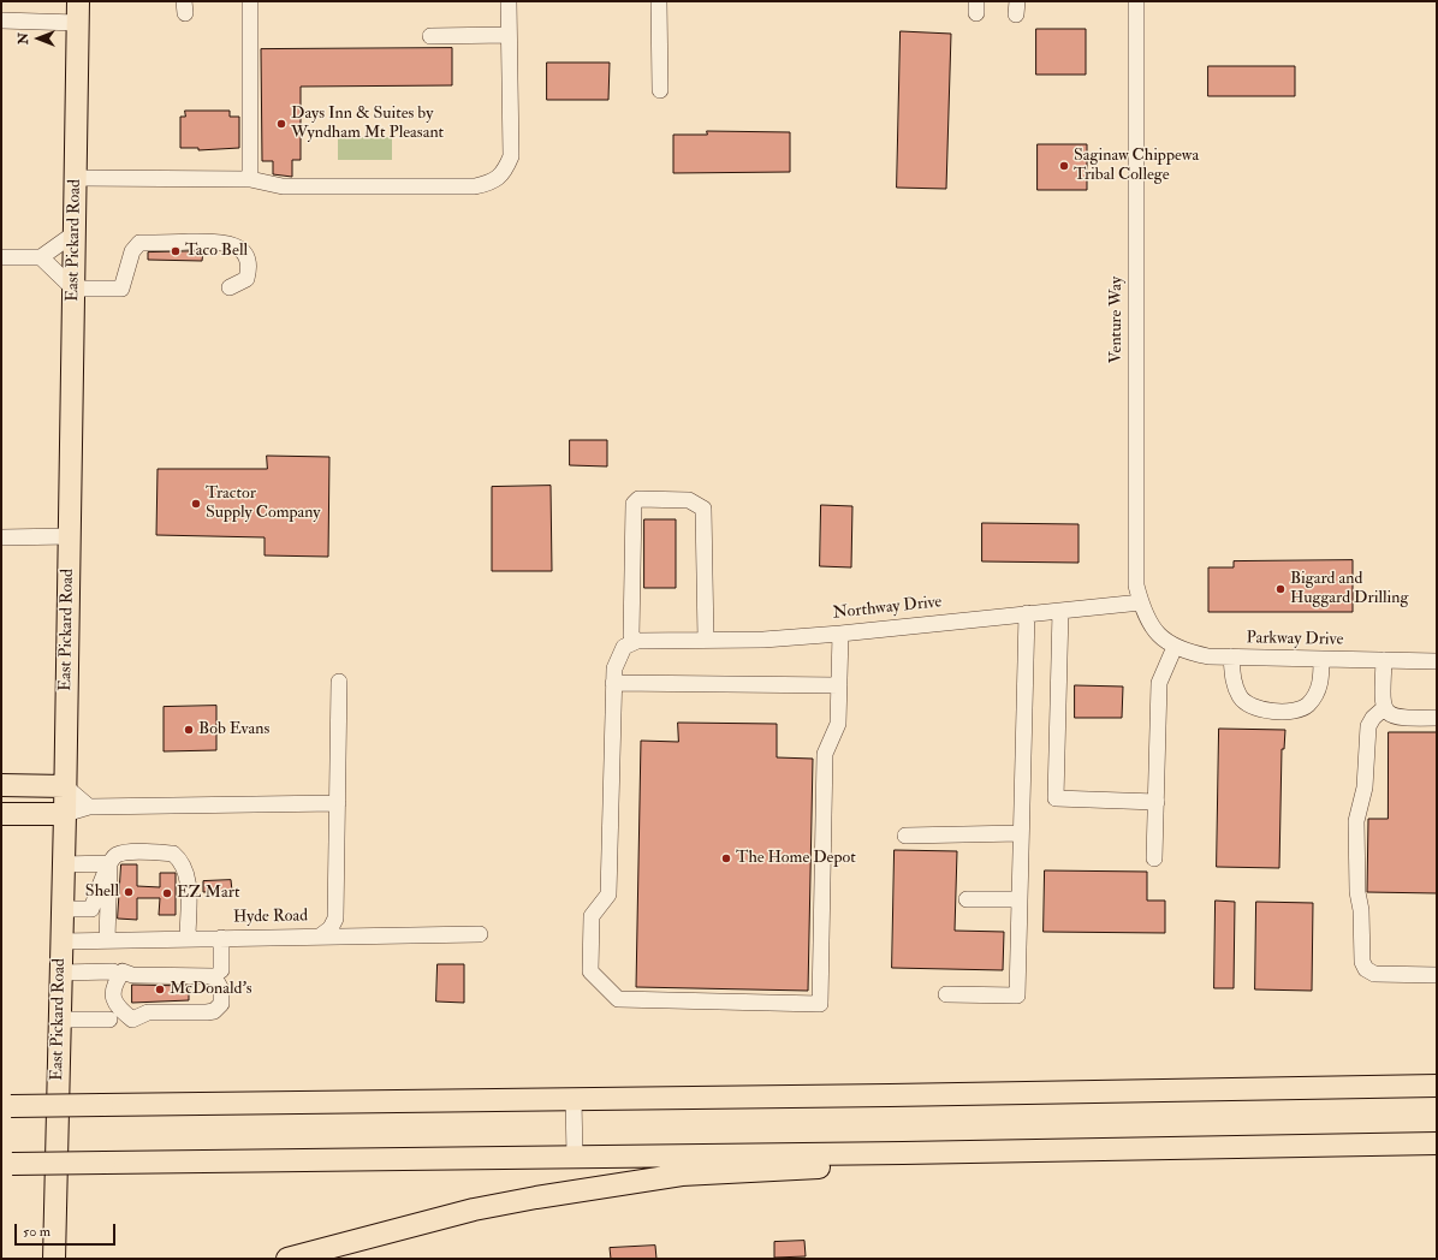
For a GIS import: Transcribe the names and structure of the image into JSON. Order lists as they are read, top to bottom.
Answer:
{
  "streets": {
    "highway": ["East Pickard Road"],
    "street": [
      "Venture Way",
      "Northway Drive",
      "Parkway Drive",
      "Hyde Road"
    ]
  },
  "crossings": [
    ["East Pickard Road", "Hyde Road"],
    ["Venture Way", "Northway Drive"],
    ["Venture Way", "Parkway Drive"]
  ],
  "places": [
    "Days Inn & Suites by Wyndham Mt Pleasant",
    "Saginaw Chippewa Tribal College",
    "Taco Bell",
    "Tractor Supply Company",
    "Bigard and Huggard Drilling",
    "Bob Evans",
    "The Home Depot",
    "Shell",
    "EZ Mart",
    "McDonald's"
  ],
  "scale_bar": "50 m",
  "north": "left"
}
